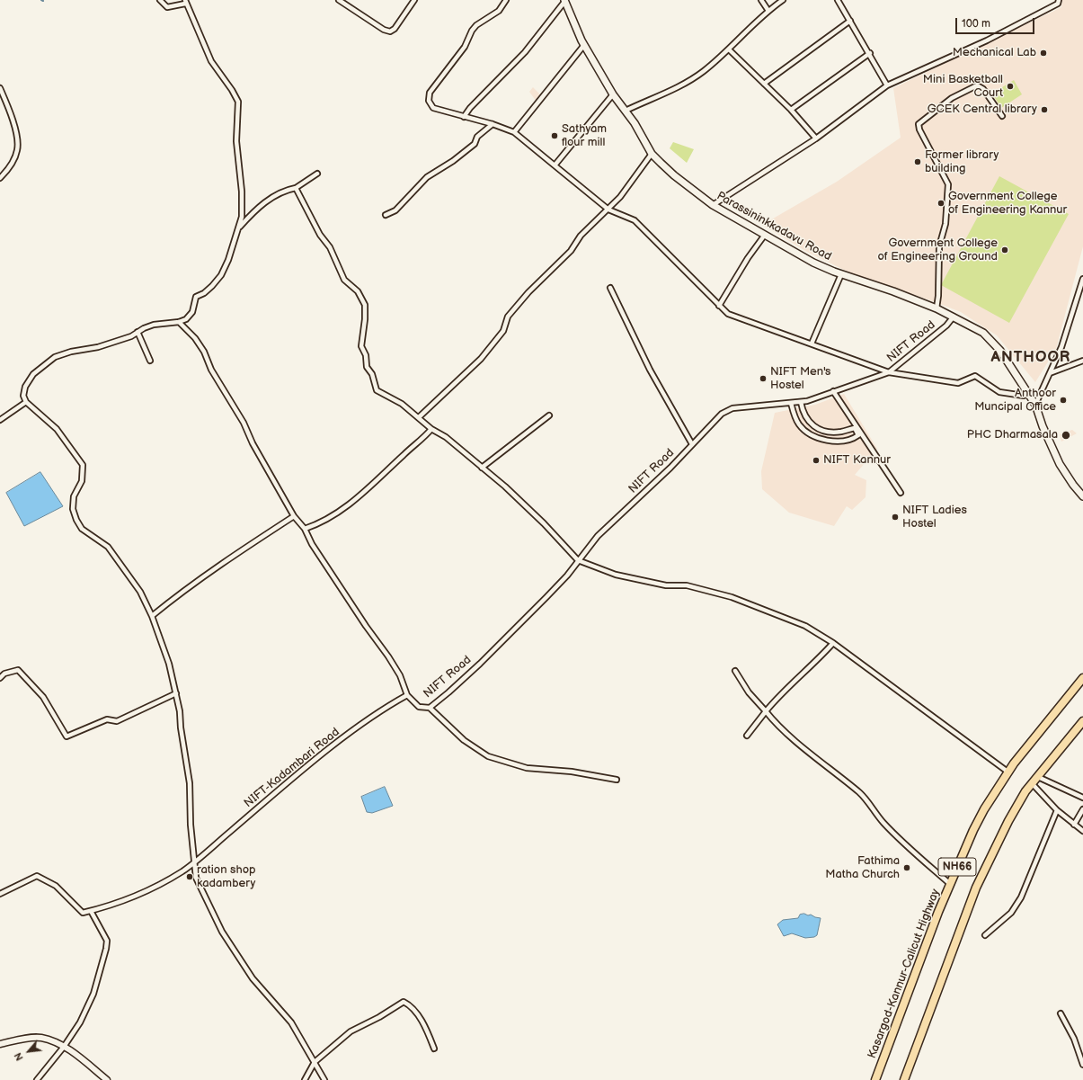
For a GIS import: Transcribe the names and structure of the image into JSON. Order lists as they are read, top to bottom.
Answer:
{
  "streets": {
    "highway": ["NH66", "Kasargod-Kannur-Calicut Highway"],
    "main road": ["Parassininkkadavu Road"],
    "street": ["NIFT Road", "NIFT-Kadambari Road"]
  },
  "crossings": [
    ["Parassininkkadavu Road", "NIFT Road"],
    ["NIFT Road", "NIFT-Kadambari Road"]
  ],
  "districts": ["ANTHOOR"],
  "places": [
    "Mechanical Lab",
    "Mini Basketball Court",
    "GCEK Central library",
    "Sathyam flour mill",
    "Former library building",
    "Government College of Engineering Kannur",
    "Government College of Engineering Ground",
    "NIFT Men's Hostel",
    "Anthoor Muncipal Office",
    "PHC Dharmasala",
    "NIFT Kannur",
    "NIFT Ladies Hostel",
    "Fathima Matha Church",
    "ration shop kadambery"
  ],
  "scale_bar": "100 m",
  "north": "bottom left"
}
